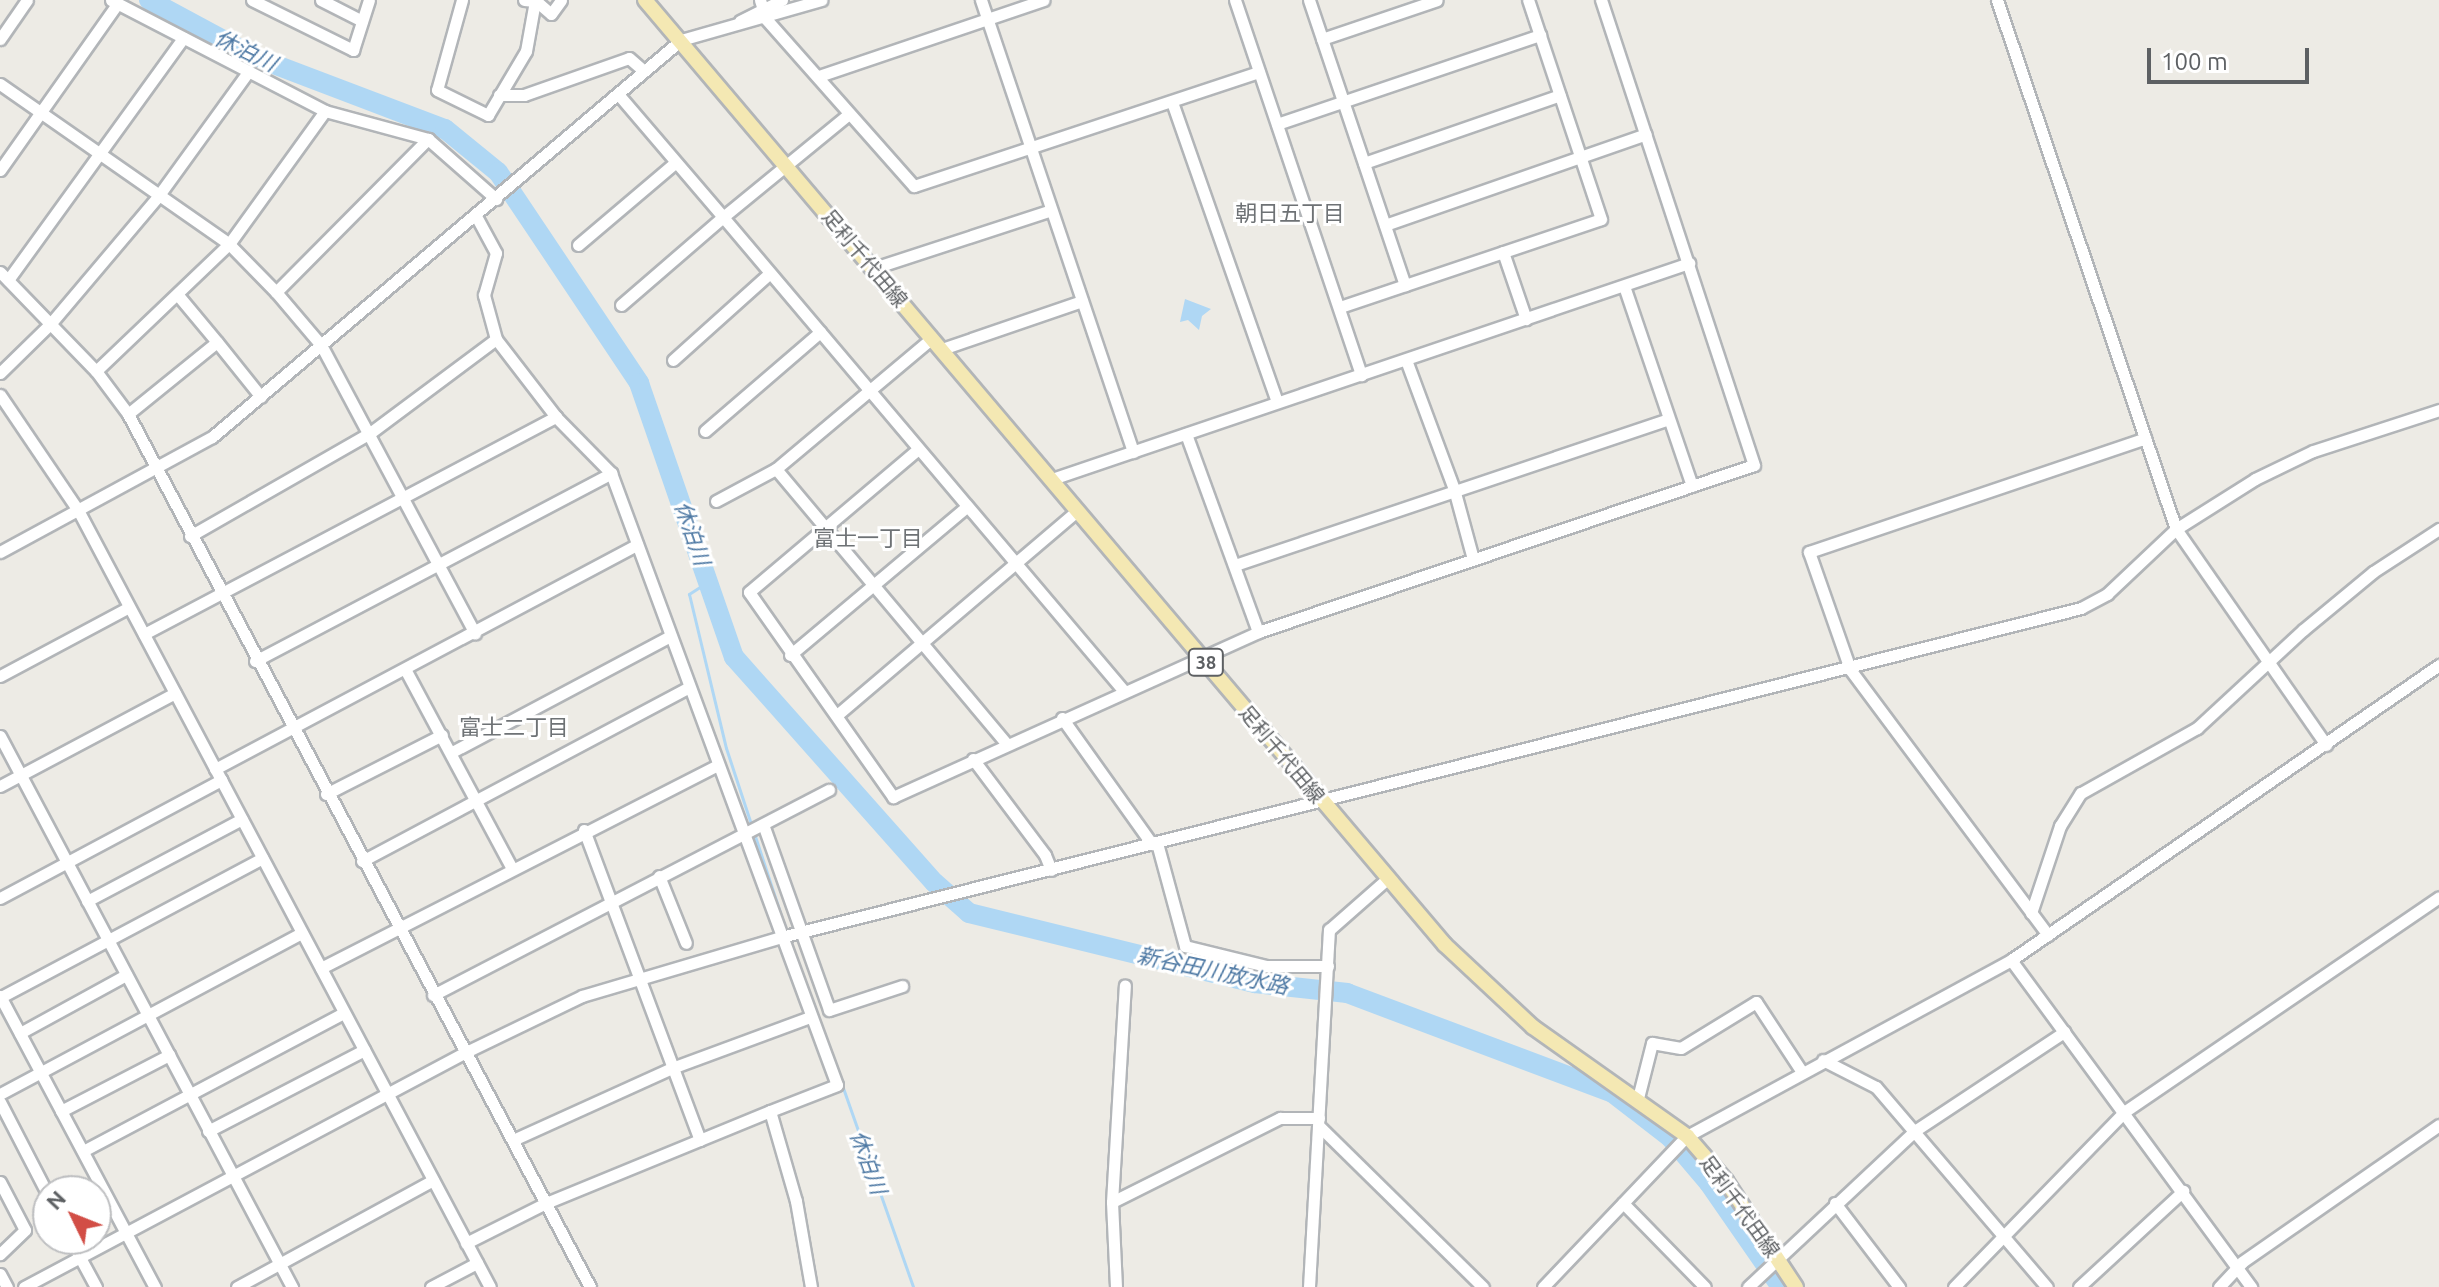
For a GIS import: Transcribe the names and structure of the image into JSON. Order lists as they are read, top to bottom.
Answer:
{
  "streets": {
    "main road": ["足利千代田線", "38"]
  },
  "districts": ["朝日五丁目", "富士一丁目", "富士二丁目"],
  "water": ["休泊川", "新谷田川放水路"],
  "scale_bar": "100 m",
  "north": "top left"
}
